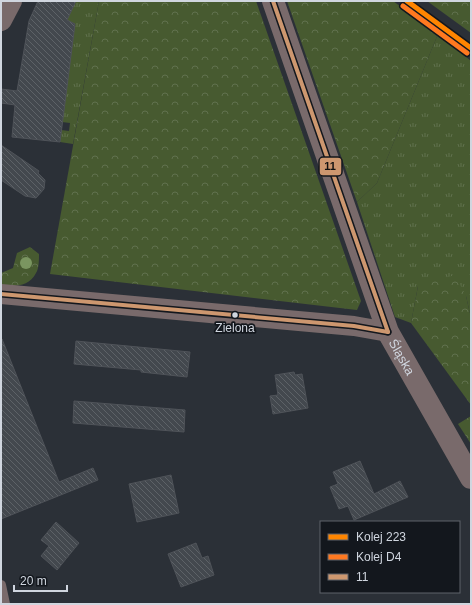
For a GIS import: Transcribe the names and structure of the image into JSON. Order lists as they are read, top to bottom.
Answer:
{
  "streets": {
    "street": ["Śląska"]
  },
  "places": ["Zielona"],
  "lines": ["rail line 223", "transit line 11", "rail line D4"],
  "legend": ["Kolej 223", "Kolej D4", "11"],
  "scale_bar": "20 m"
}
